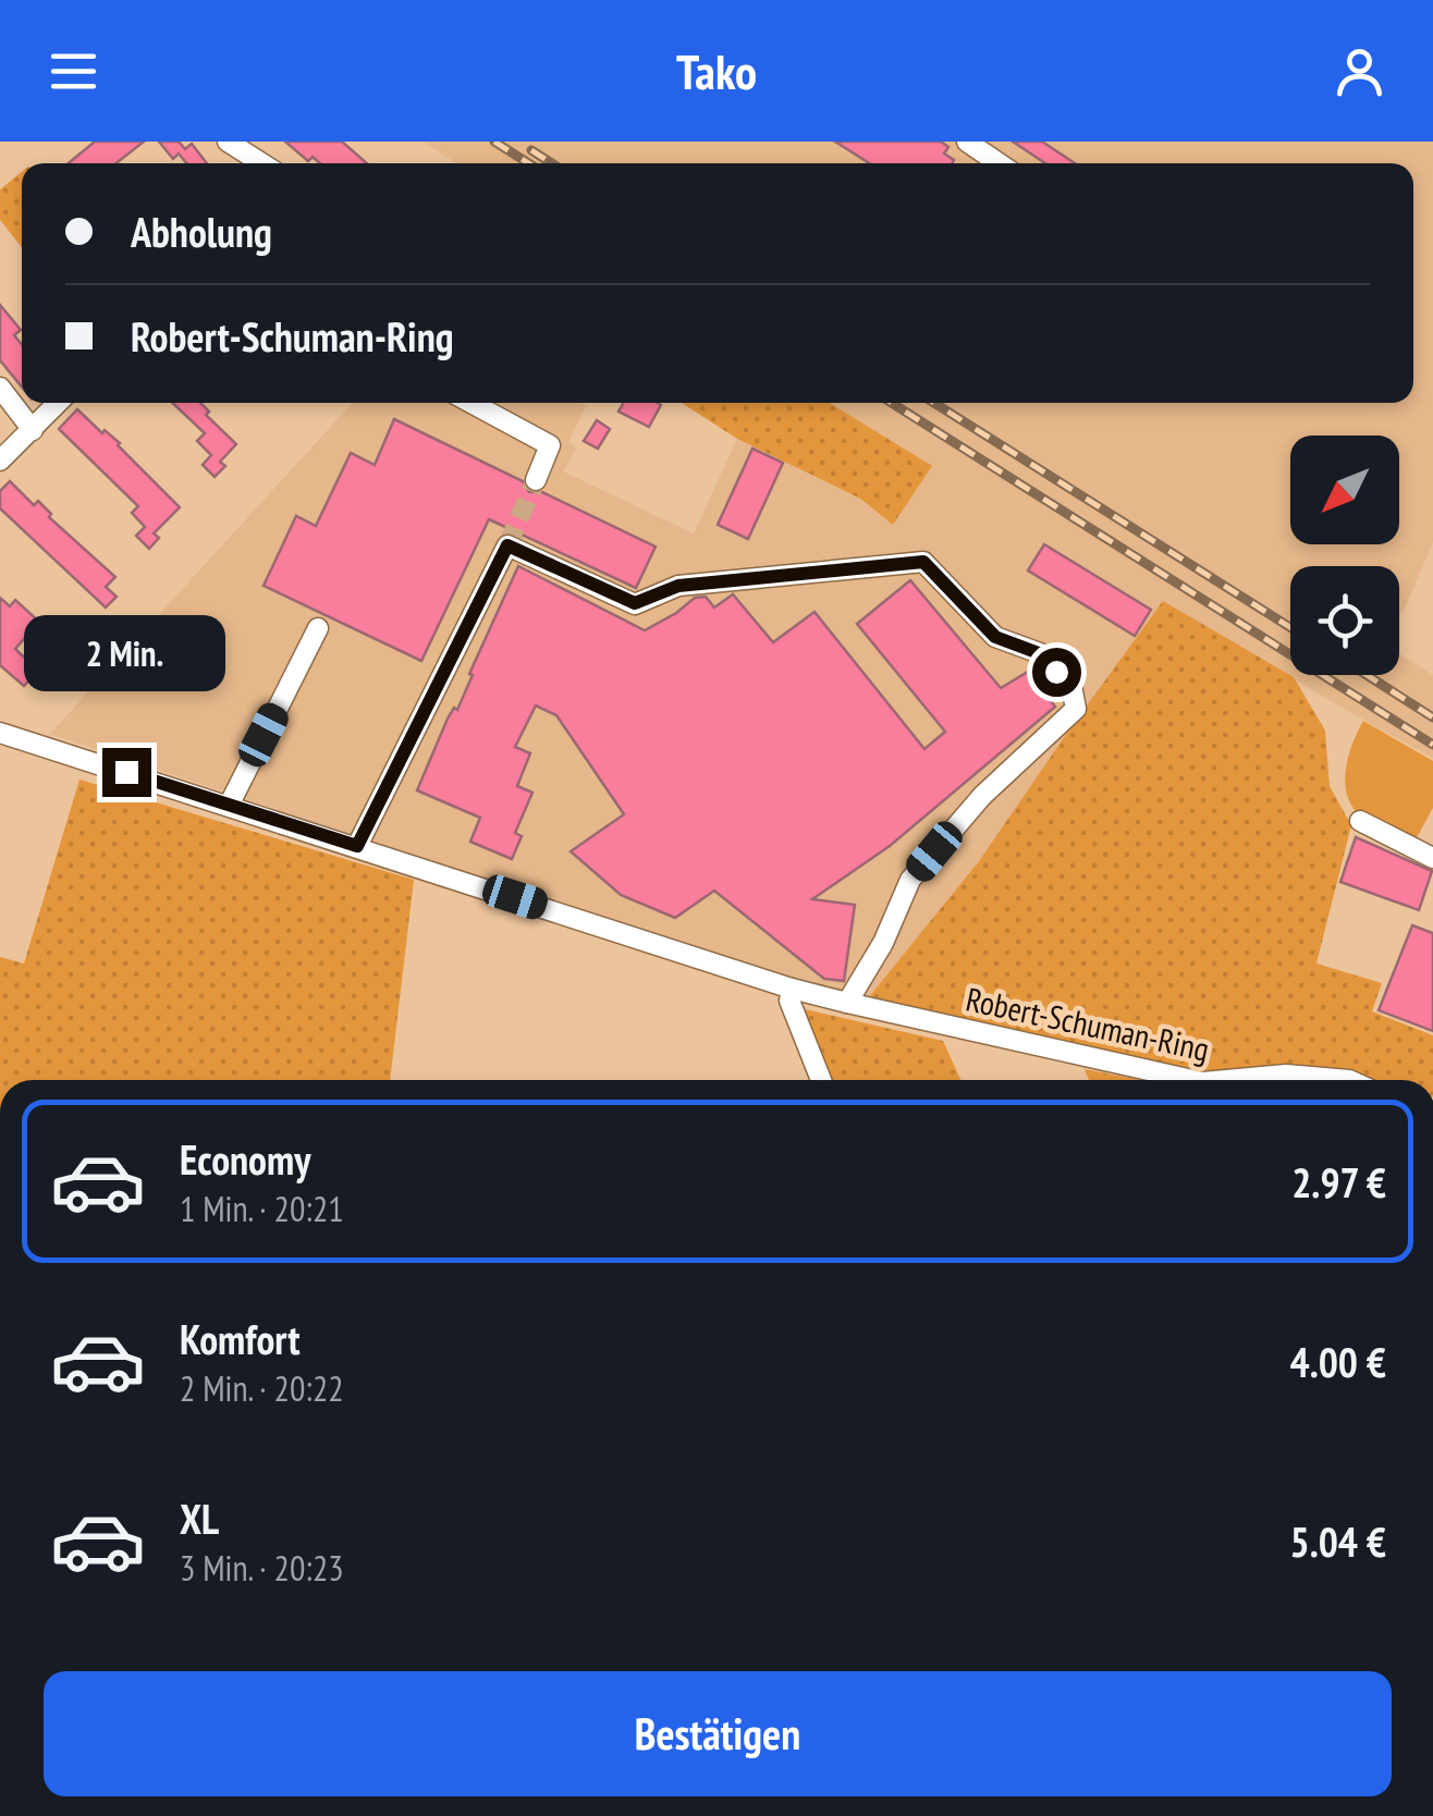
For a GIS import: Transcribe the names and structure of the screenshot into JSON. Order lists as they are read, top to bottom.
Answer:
{
  "streets": {
    "street": ["Robert-Schuman-Ring"]
  },
  "north": "bottom left",
  "page": {
    "header": "Tako",
    "banner": ["Abholung", "Robert-Schuman-Ring"],
    "bubble": "2 Min.",
    "list": [
      {
        "name": "Economy",
        "note": "1 Min. · 20:21",
        "value": "2.97 €"
      },
      {
        "name": "Komfort",
        "note": "2 Min. · 20:22",
        "value": "4.00 €"
      },
      {
        "name": "XL",
        "note": "3 Min. · 20:23",
        "value": "5.04 €"
      }
    ],
    "buttons": "Bestätigen"
  }
}
